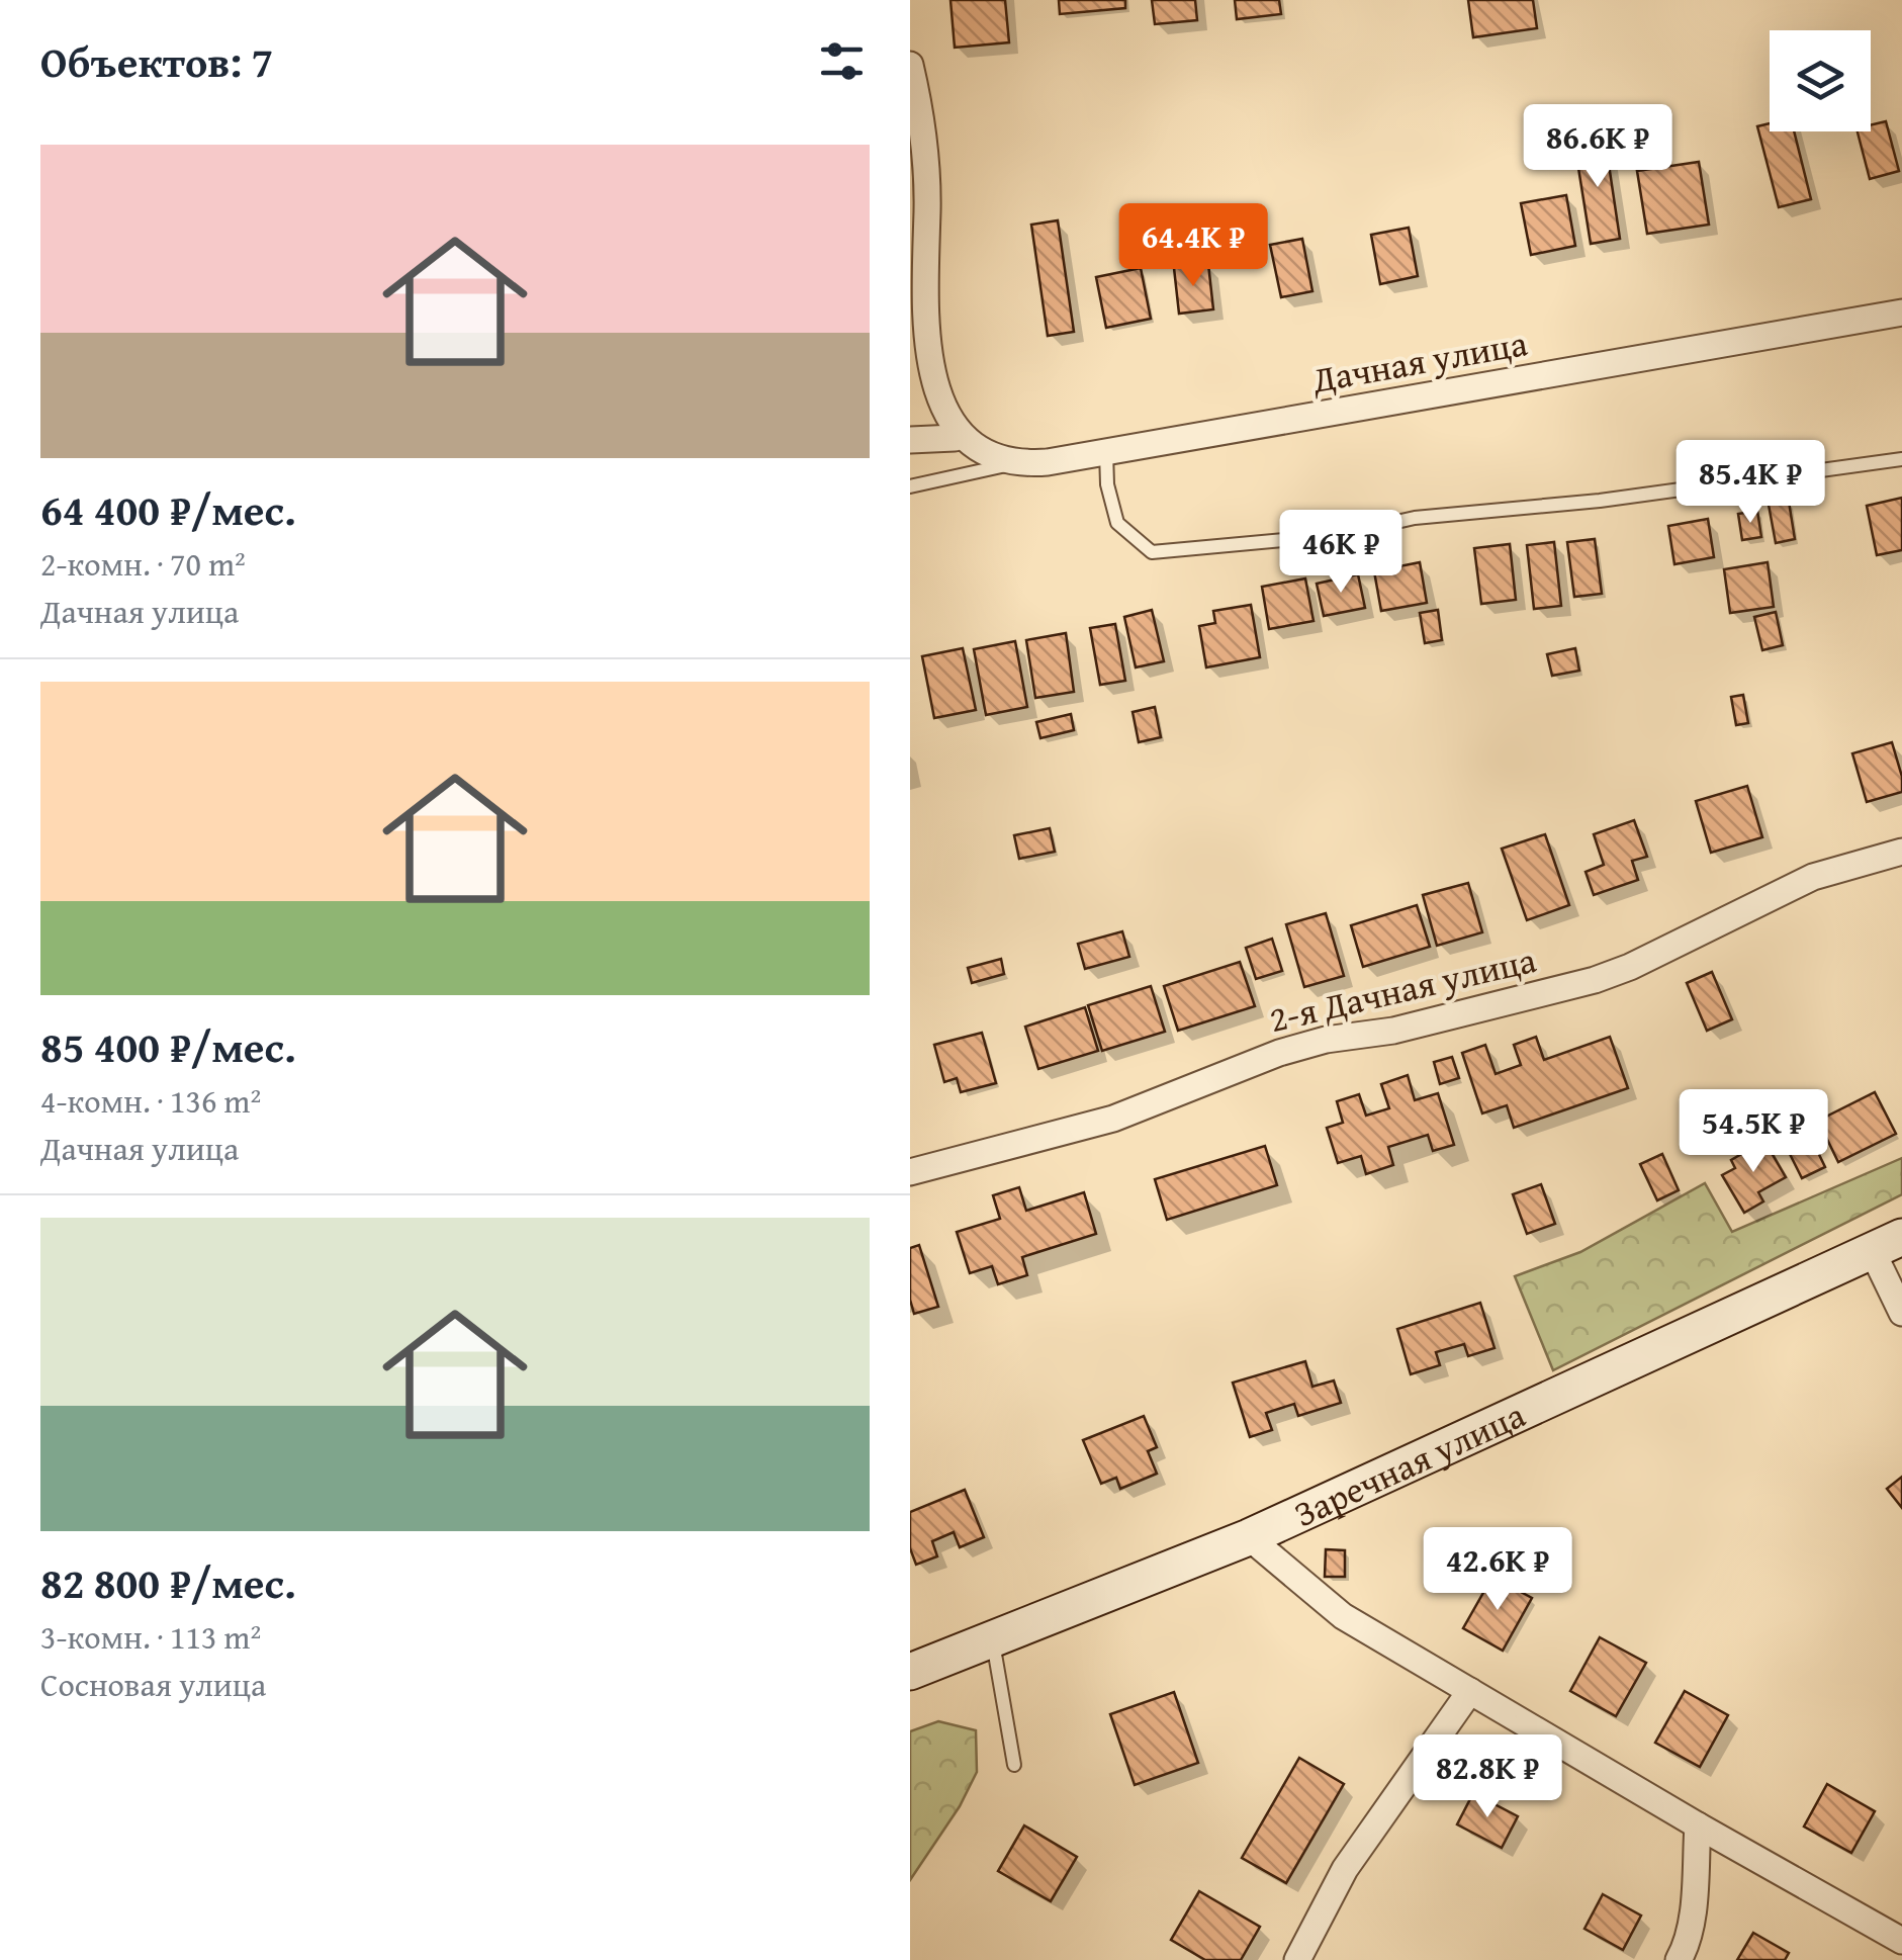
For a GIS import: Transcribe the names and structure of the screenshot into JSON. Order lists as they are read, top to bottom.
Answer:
{
  "streets": {
    "main road": ["Заречная улица"],
    "street": ["Дачная улица", "2-я Дачная улица"]
  },
  "page": {
    "heading": "Объектов: 7",
    "price": [
      "86.6K ₽",
      "64.4K ₽",
      "85.4K ₽",
      "46K ₽",
      "54.5K ₽",
      "42.6K ₽",
      "82.8K ₽"
    ],
    "list": [
      {
        "name": "64 400 ₽/мес.",
        "note": "2-комн. · 70 m² · Дачная улица"
      },
      {
        "name": "85 400 ₽/мес.",
        "note": "4-комн. · 136 m² · Дачная улица"
      },
      {
        "name": "82 800 ₽/мес.",
        "note": "3-комн. · 113 m² · Сосновая улица"
      }
    ]
  }
}
